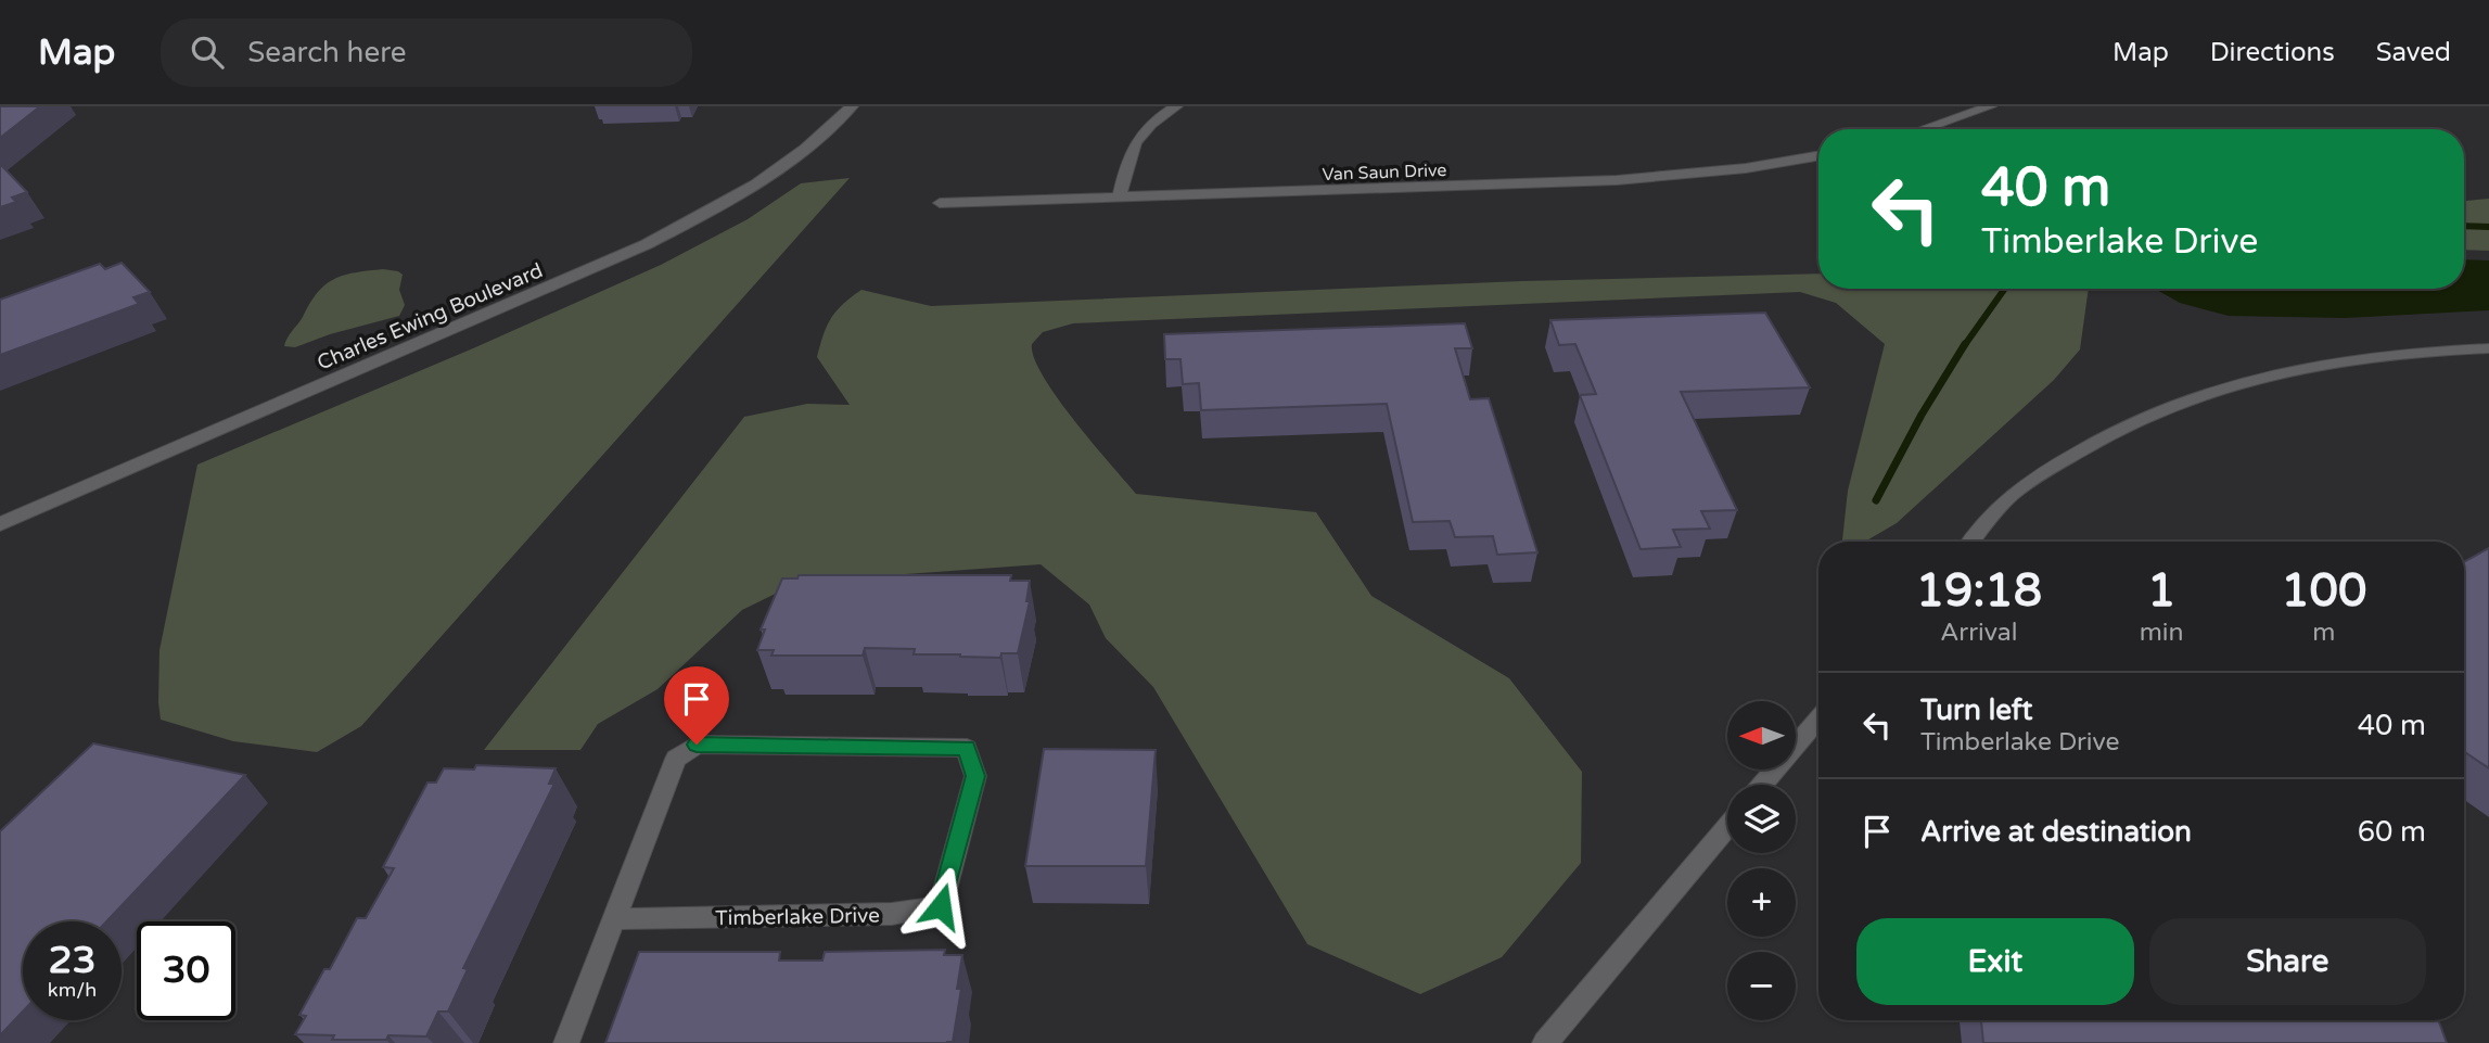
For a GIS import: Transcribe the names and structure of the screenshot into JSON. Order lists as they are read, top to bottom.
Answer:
{
  "streets": {
    "street": ["Van Saun Drive", "Charles Ewing Boulevard", "Timberlake Drive"]
  },
  "north": "left",
  "page": {
    "header": "Map",
    "search": "Search here",
    "nav": ["Map", "Directions", "Saved"],
    "turn": ["40 m", "Timberlake Drive"],
    "eta": [
      "19:18",
      "Arrival",
      "1",
      "min",
      "100",
      "m"
    ],
    "list": [
      {
        "name": "Turn left",
        "note": "Timberlake Drive",
        "value": "40 m"
      },
      {
        "name": "Arrive at destination",
        "value": "60 m"
      }
    ],
    "map_buttons": ["+", "−"],
    "buttons": ["Exit", "Share"],
    "speed": "23 km/h",
    "limit": "30"
  }
}
